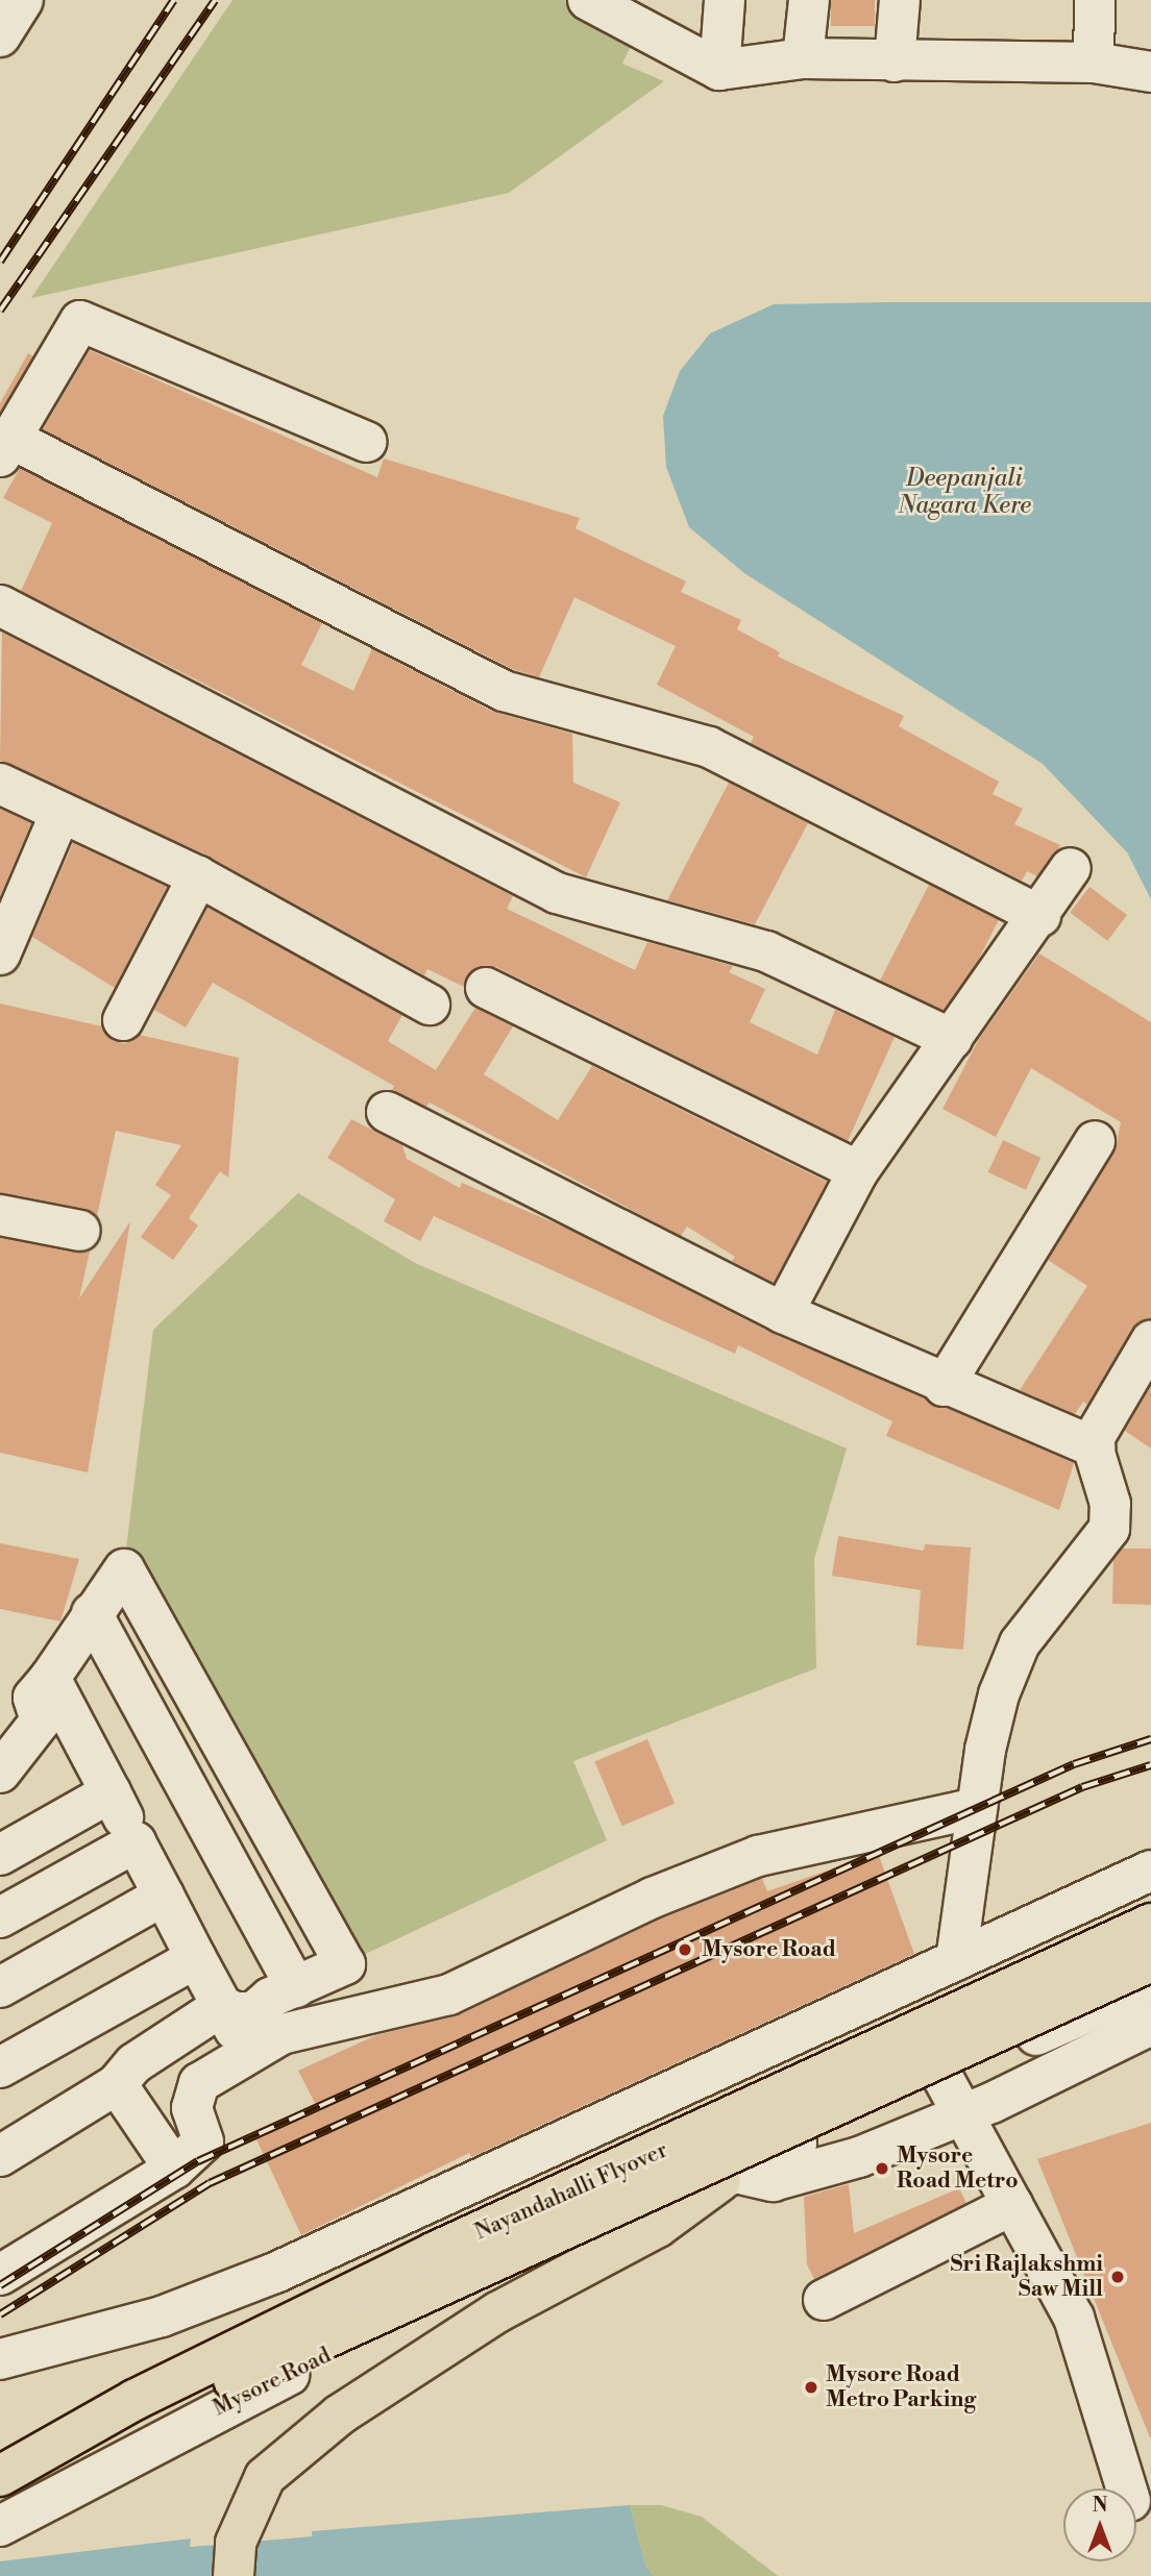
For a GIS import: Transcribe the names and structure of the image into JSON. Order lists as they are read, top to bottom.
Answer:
{
  "streets": {
    "highway": ["Nayandahalli Flyover"],
    "street": ["Mysore Road"]
  },
  "crossings": [
    ["Nayandahalli Flyover", "Mysore Road"]
  ],
  "water": ["Deepanjali Nagara Kere"],
  "places": [
    "Mysore Road",
    "Mysore Road Metro",
    "Sri Rajlakshmi Saw Mill",
    "Mysore Road Metro Parking"
  ],
  "north": "top"
}
